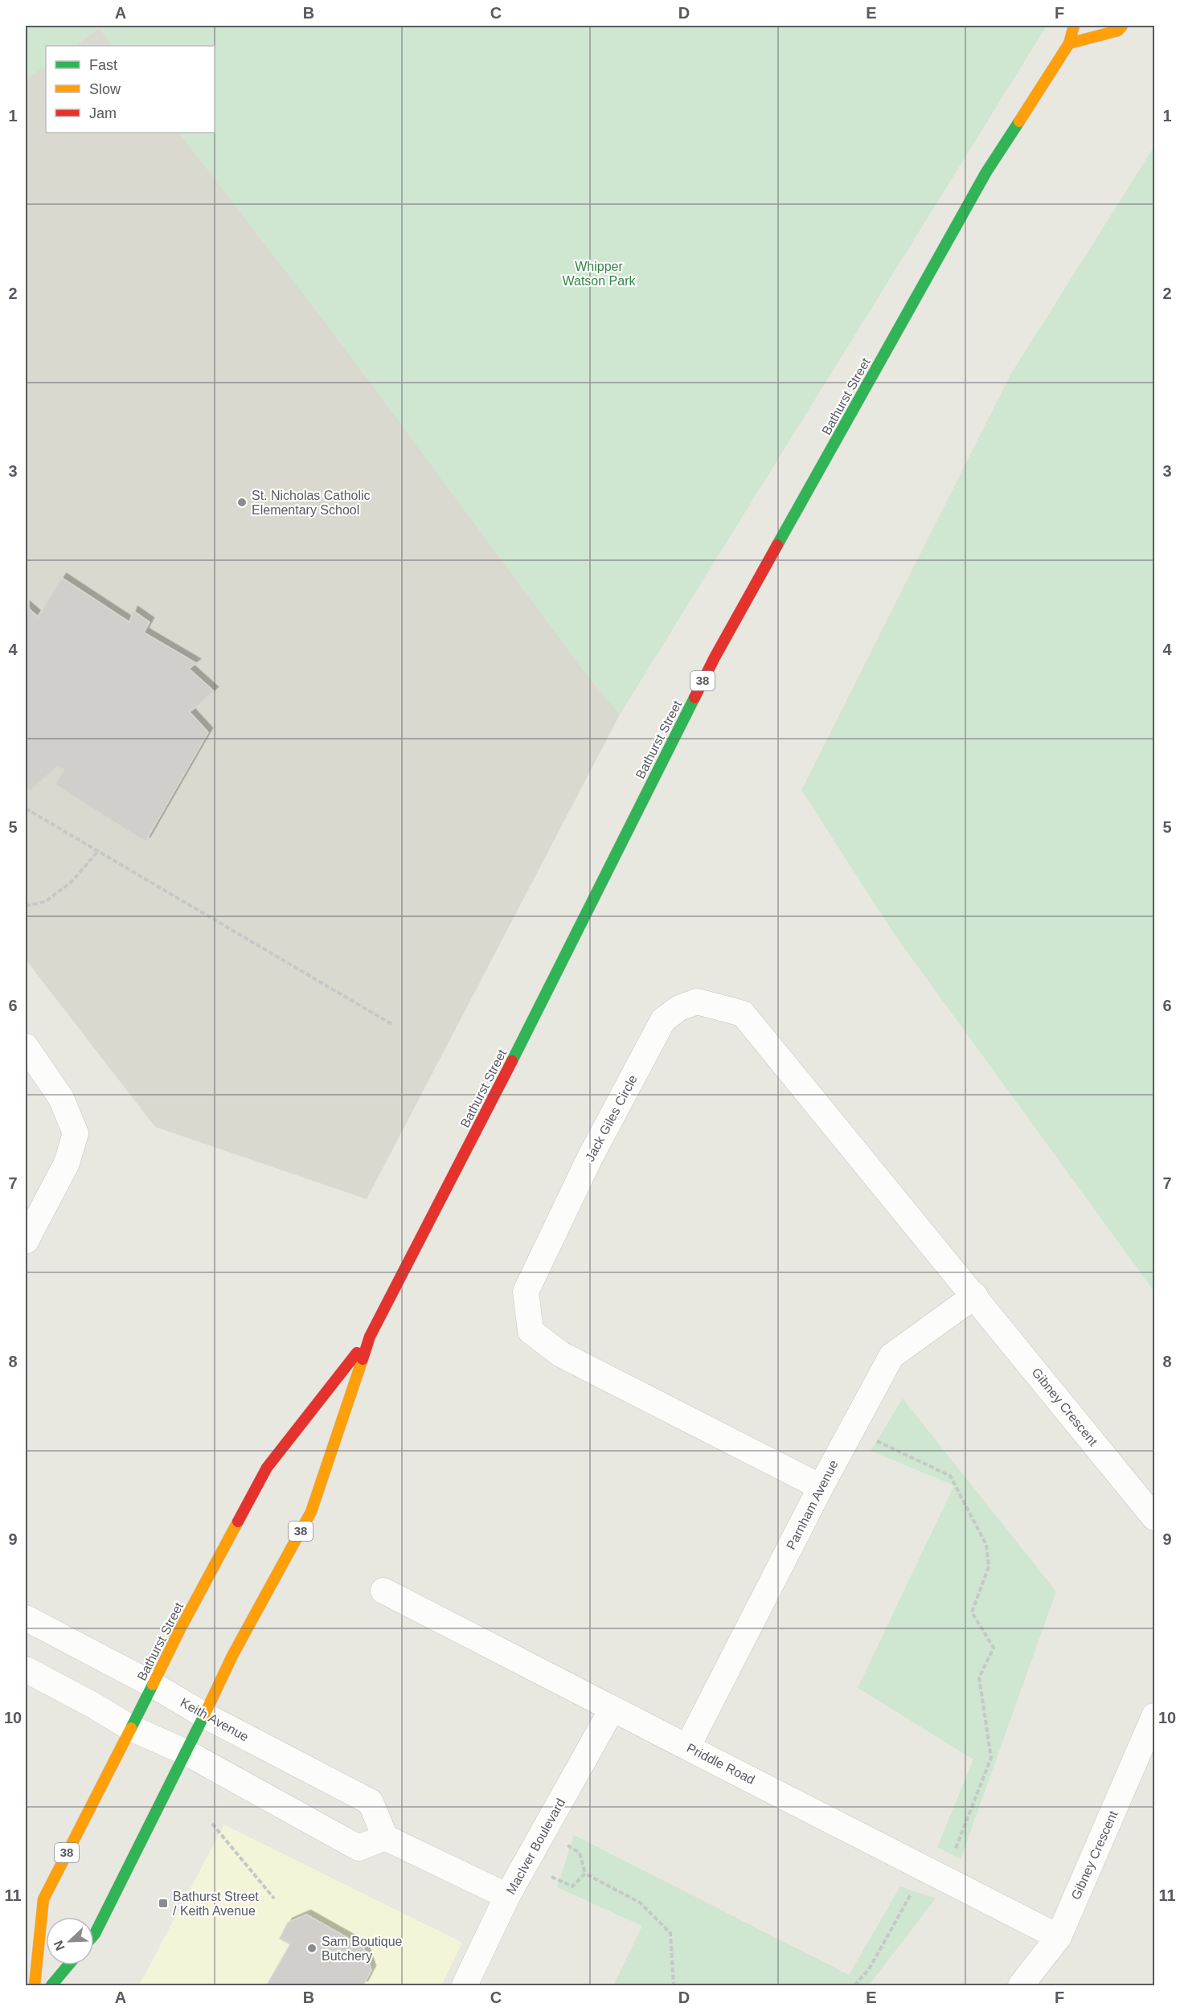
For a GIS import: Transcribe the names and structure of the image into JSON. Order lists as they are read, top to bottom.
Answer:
{
  "streets": {
    "main road": ["Bathurst Street", "38"],
    "street": [
      "Jack Giles Circle",
      "Gibney Crescent",
      "Parnham Avenue",
      "Keith Avenue",
      "Priddle Road",
      "MacIver Boulevard"
    ]
  },
  "crossings": [
    ["Bathurst Street", "Keith Avenue"],
    ["Jack Giles Circle", "Gibney Crescent"],
    ["Jack Giles Circle", "Parnham Avenue"],
    ["Gibney Crescent", "Parnham Avenue"],
    ["Gibney Crescent", "Priddle Road"],
    ["Parnham Avenue", "Priddle Road"],
    ["Priddle Road", "MacIver Boulevard"]
  ],
  "parks": ["Whipper Watson Park"],
  "places": {
    "other": ["St. Nicholas Catholic Elementary School", "Sam Boutique Butchery"],
    "transit": ["Bathurst Street / Keith Avenue"]
  },
  "legend": ["Fast", "Slow", "Jam"],
  "north": "bottom left",
  "grid": {
    "columns": [
      "A",
      "B",
      "C",
      "D",
      "E",
      "F"
    ],
    "rows": [
      "1",
      "2",
      "3",
      "4",
      "5",
      "6",
      "7",
      "8",
      "9",
      "10",
      "11"
    ]
  }
}
